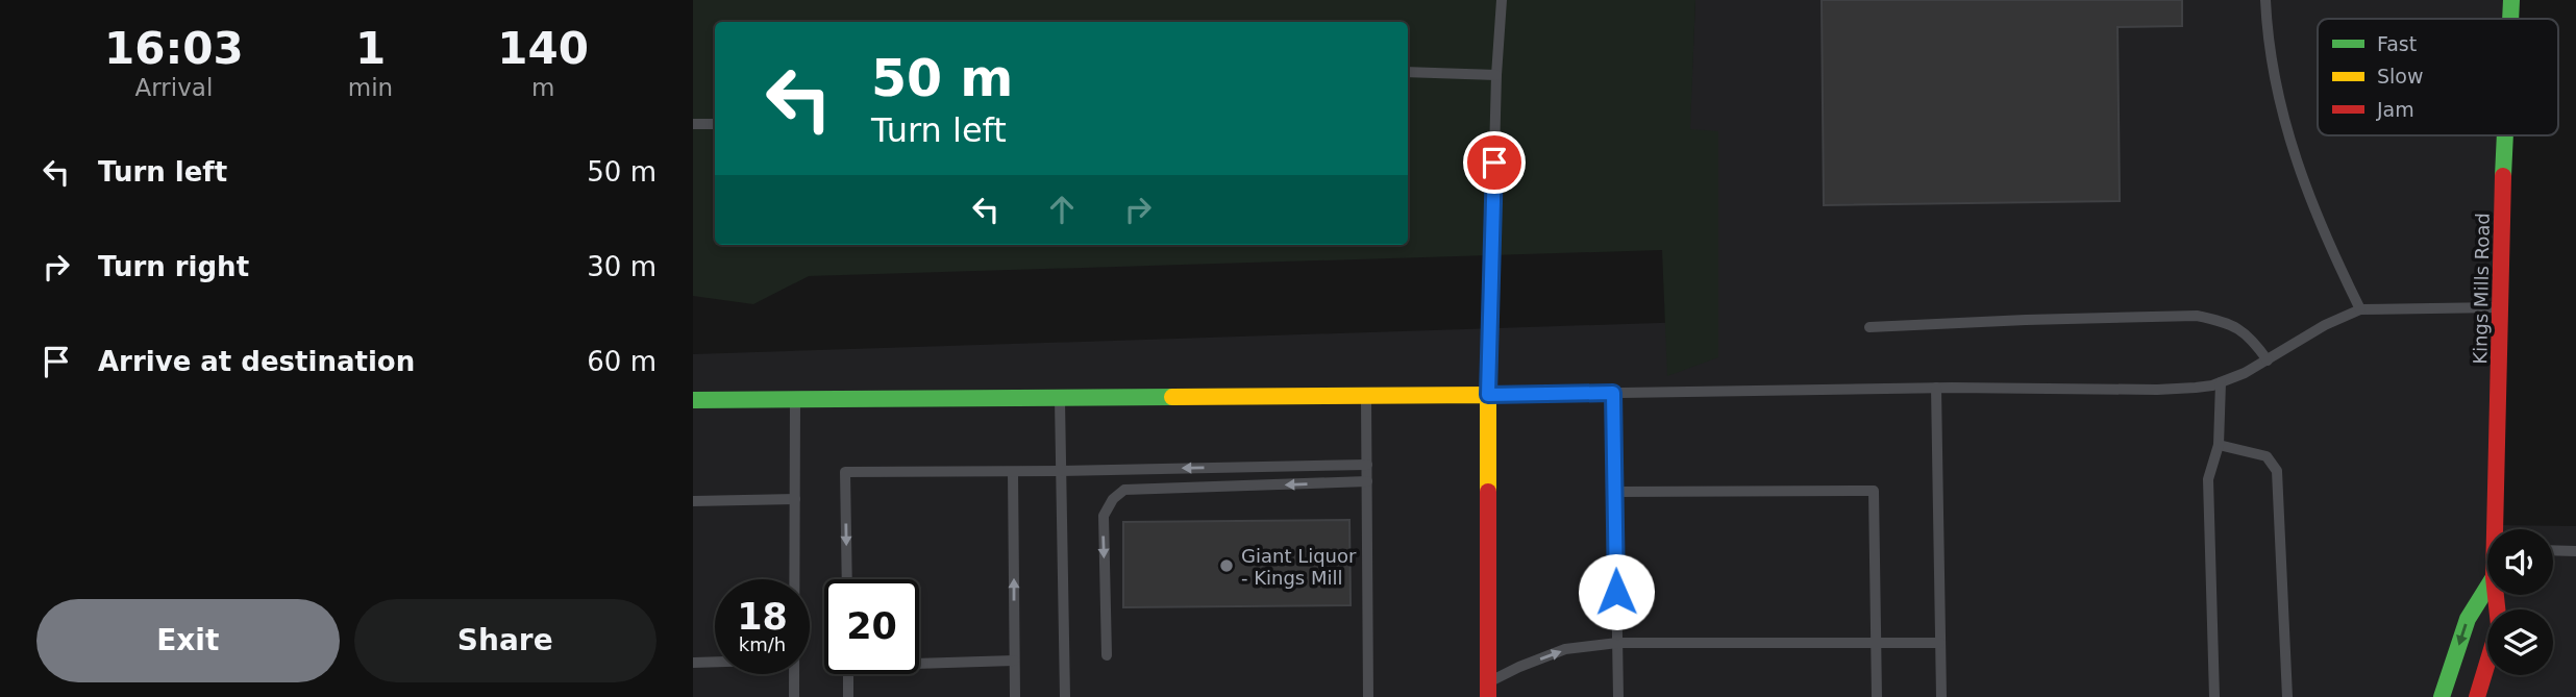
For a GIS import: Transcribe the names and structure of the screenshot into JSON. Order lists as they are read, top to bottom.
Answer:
{
  "streets": {
    "street": ["Kings Mills Road"]
  },
  "places": ["Giant Liquor - Kings Mill"],
  "legend": ["Fast", "Slow", "Jam"],
  "page": {
    "eta": [
      "16:03",
      "Arrival",
      "1",
      "min",
      "140",
      "m"
    ],
    "turn": ["50 m", "Turn left"],
    "list": [
      {
        "name": "Turn left",
        "value": "50 m"
      },
      {
        "name": "Turn right",
        "value": "30 m"
      },
      {
        "name": "Arrive at destination",
        "value": "60 m"
      }
    ],
    "speed": "18 km/h",
    "limit": "20",
    "buttons": ["Exit", "Share"]
  }
}
